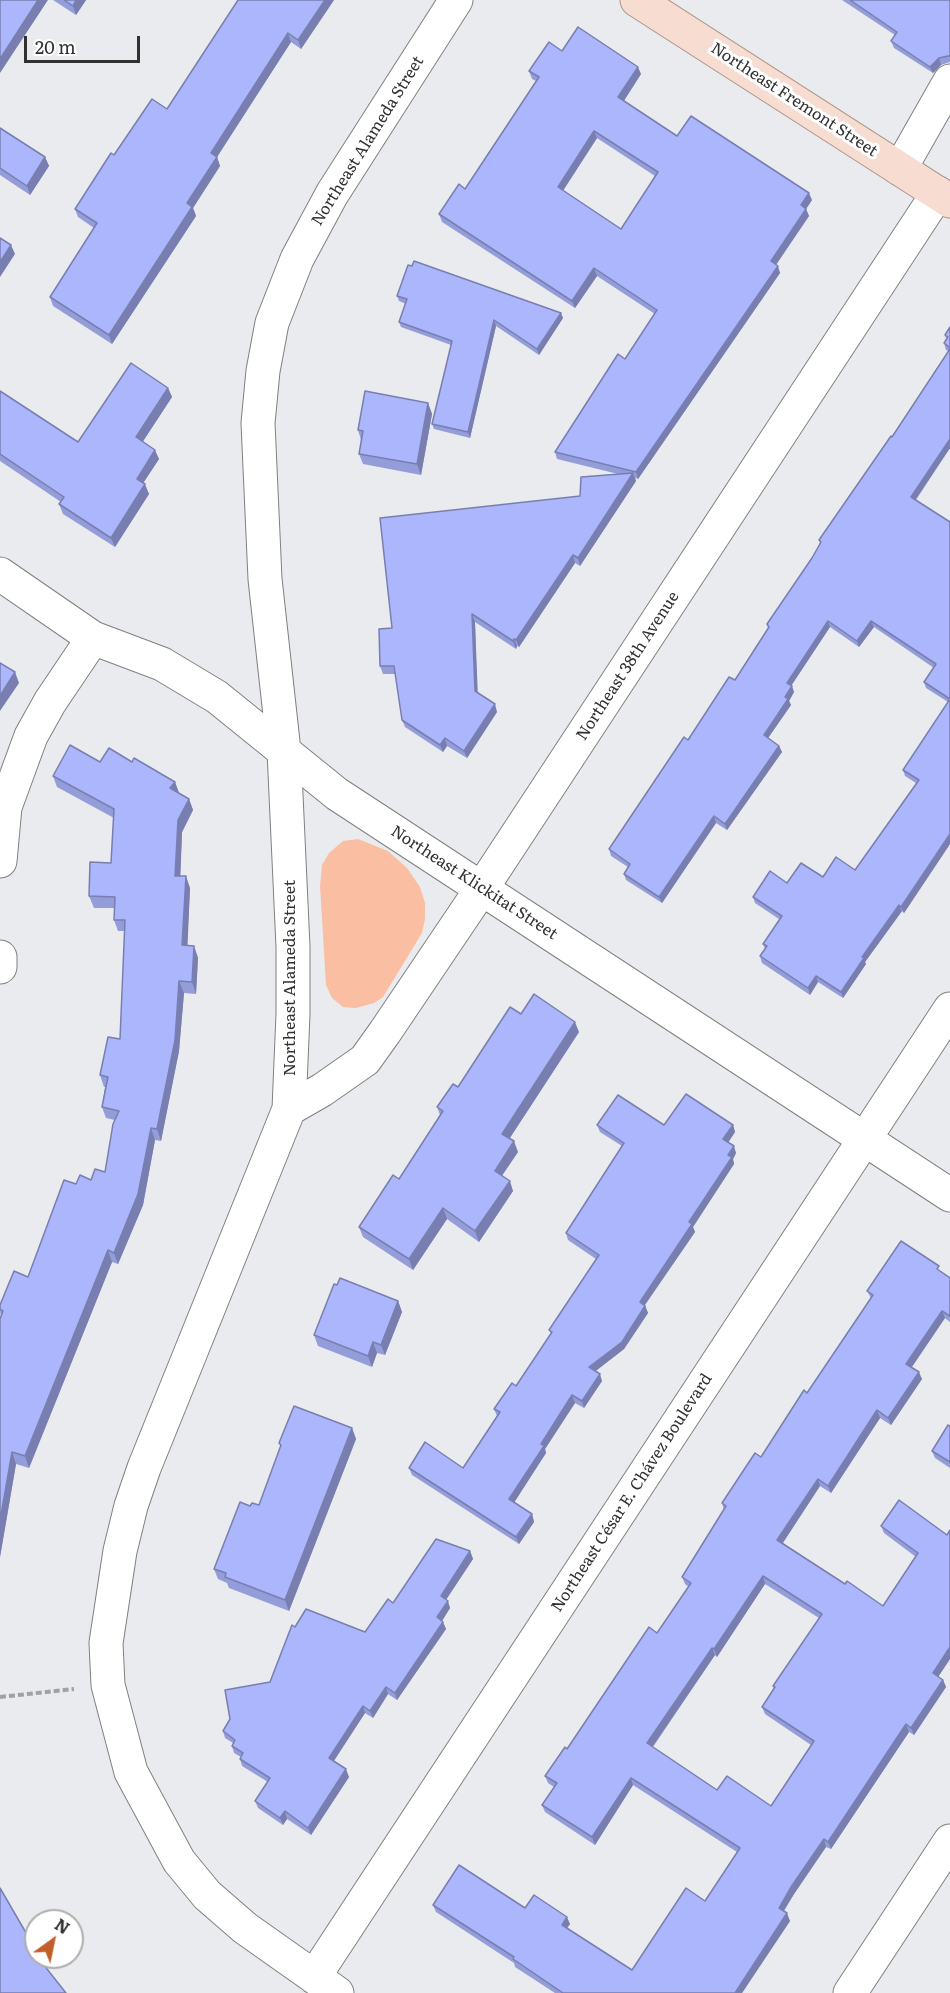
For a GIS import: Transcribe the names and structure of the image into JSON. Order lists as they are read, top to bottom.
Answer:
{
  "streets": {
    "main road": ["Northeast Fremont Street"],
    "street": [
      "Northeast Alameda Street",
      "Northeast 38th Avenue",
      "Northeast Klickitat Street",
      "Northeast César E. Chávez Boulevard"
    ]
  },
  "crossings": [
    ["Northeast Fremont Street", "Northeast 38th Avenue"],
    ["Northeast Alameda Street", "Northeast 38th Avenue"],
    ["Northeast Alameda Street", "Northeast Klickitat Street"],
    ["Northeast Alameda Street", "Northeast César E. Chávez Boulevard"],
    ["Northeast 38th Avenue", "Northeast Klickitat Street"],
    ["Northeast Klickitat Street", "Northeast César E. Chávez Boulevard"]
  ],
  "scale_bar": "20 m",
  "north": "top right"
}
